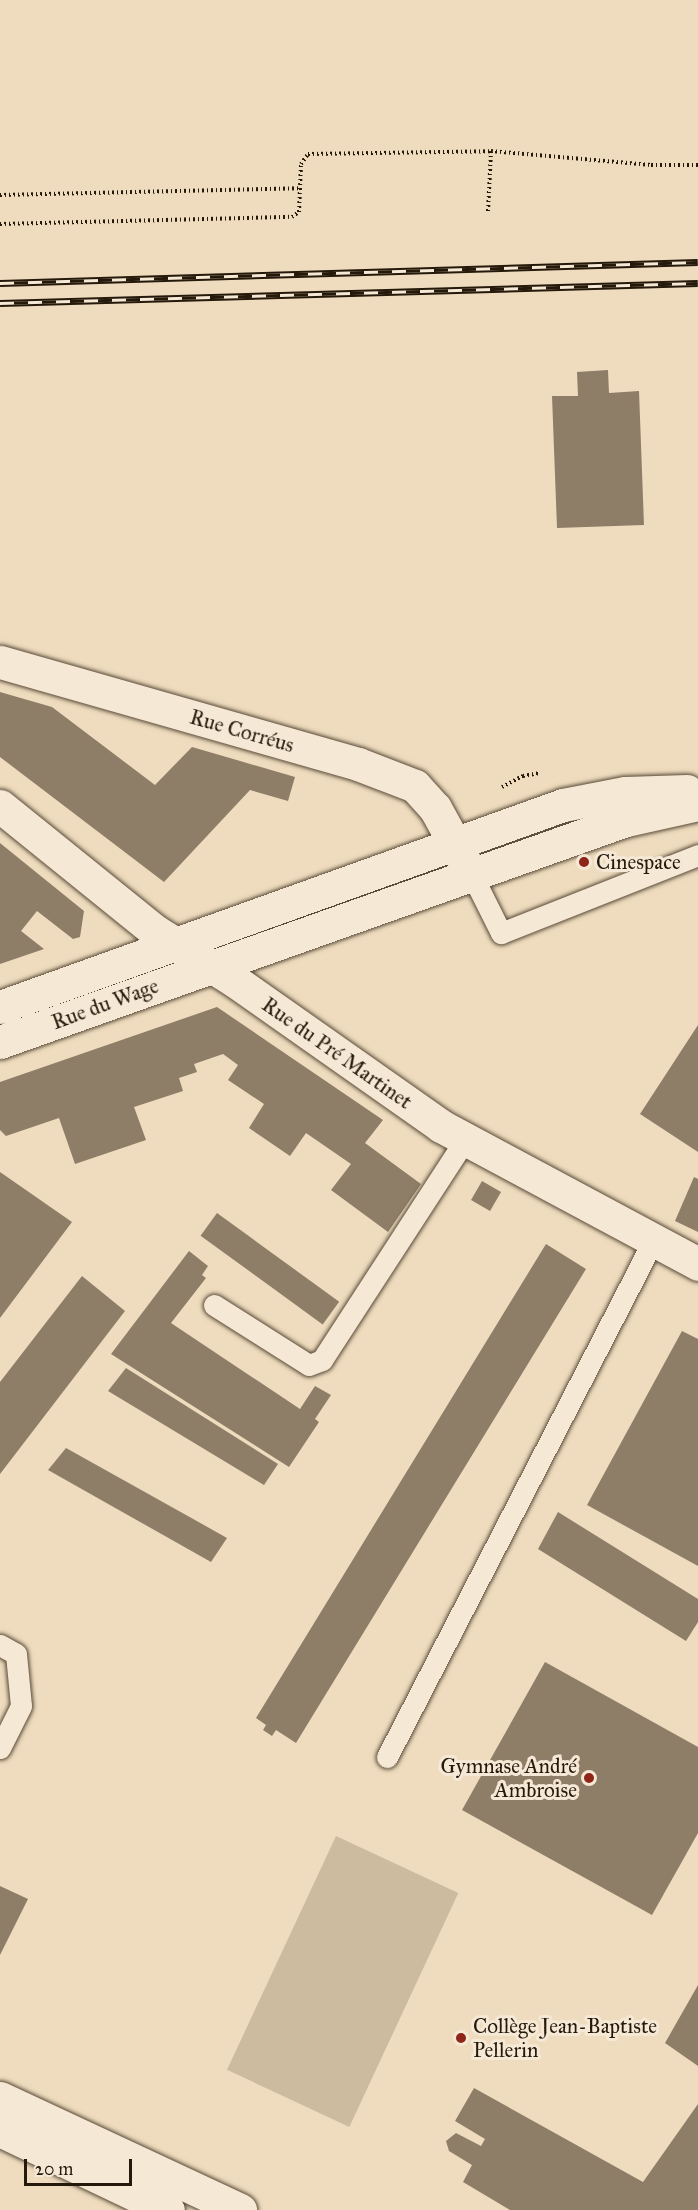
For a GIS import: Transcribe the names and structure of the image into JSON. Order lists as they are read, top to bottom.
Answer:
{
  "streets": {
    "street": ["Rue Corréus", "Rue du Wage", "Rue du Pré Martinet"]
  },
  "crossings": [
    ["Rue du Wage", "Rue du Pré Martinet"]
  ],
  "places": ["Cinespace", "Gymnase André Ambroise", "Collège Jean-Baptiste Pellerin"],
  "scale_bar": "20 m"
}
